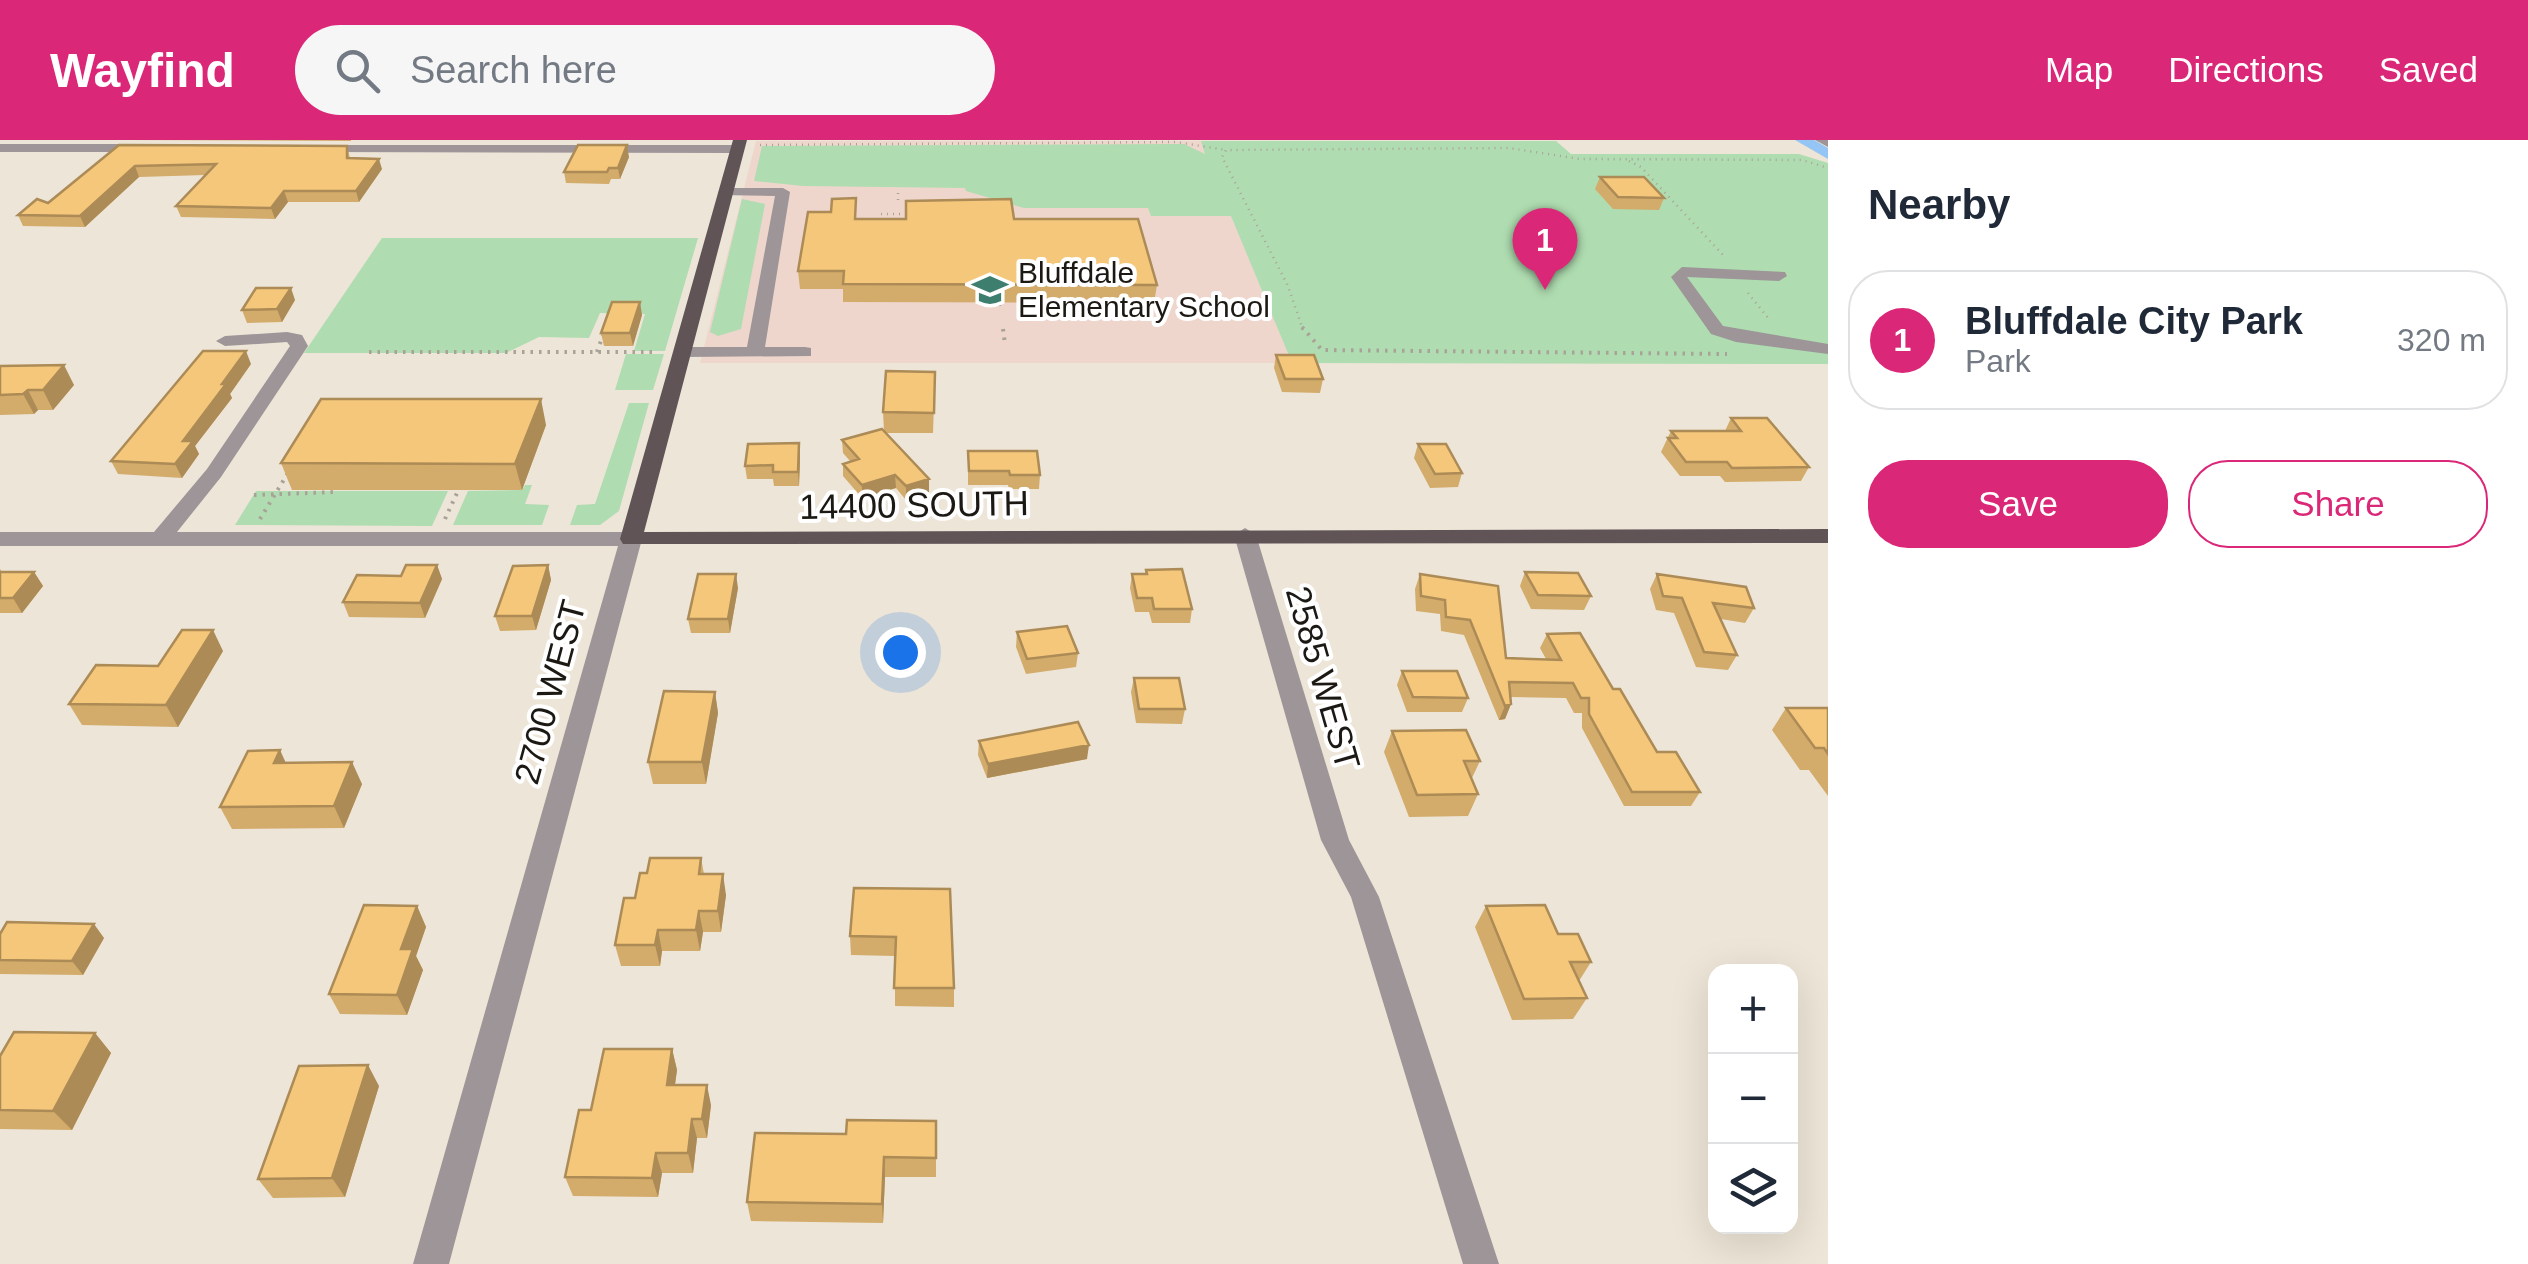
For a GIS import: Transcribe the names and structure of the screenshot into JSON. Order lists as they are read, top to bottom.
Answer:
{
  "streets": {
    "main road": ["14400 SOUTH", "2700 WEST"],
    "street": ["2585 WEST"]
  },
  "crossings": [
    ["14400 SOUTH", "2585 WEST"],
    ["14400 SOUTH", "2700 WEST"]
  ],
  "places": {
    "school or university": ["Bluffdale Elementary School"]
  },
  "page": {
    "header": "Wayfind",
    "search": "Search here",
    "nav": ["Map", "Directions", "Saved"],
    "heading": "Nearby",
    "pins": "1",
    "list": [
      {
        "mark": "1",
        "name": "Bluffdale City Park",
        "note": "Park",
        "value": "320 m"
      }
    ],
    "buttons": ["Save", "Share"],
    "map_buttons": ["+", "−"]
  }
}
